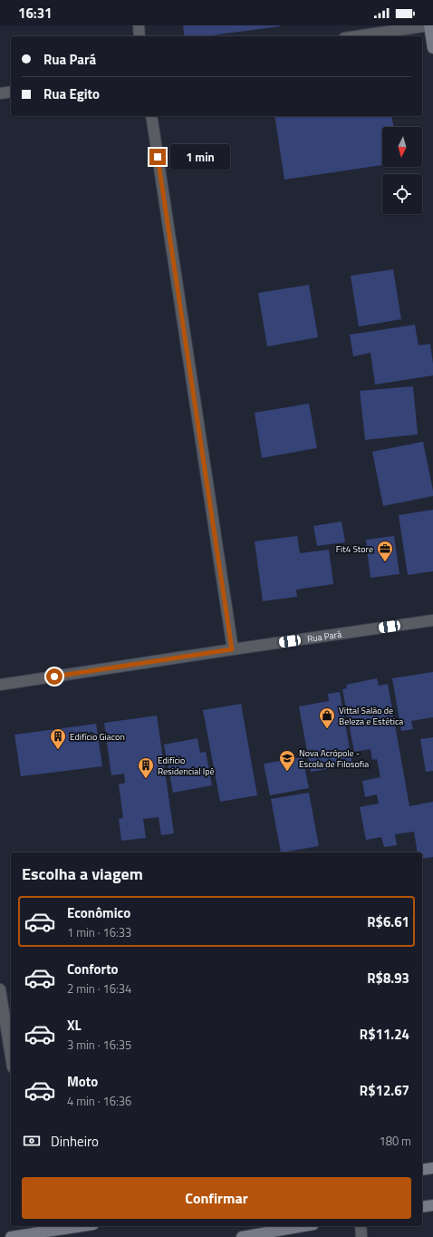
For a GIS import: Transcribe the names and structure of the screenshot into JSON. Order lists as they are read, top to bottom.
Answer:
{
  "streets": {
    "street": ["Rua Pará"]
  },
  "places": {
    "office": ["Fit4 Store"],
    "shop": ["Vittal Salão de Beleza e Estética"],
    "building": ["Edifício Giacon", "Edifício Residencial Ipê"],
    "school or university": ["Nova Acrópole - Escola de Filosofia"]
  },
  "north": "bottom",
  "page": {
    "status": "16:31",
    "banner": ["Rua Pará", "Rua Egito"],
    "bubble": "1 min",
    "heading": "Escolha a viagem",
    "list": [
      {
        "name": "Econômico",
        "note": "1 min · 16:33",
        "value": "R$6.61"
      },
      {
        "name": "Conforto",
        "note": "2 min · 16:34",
        "value": "R$8.93"
      },
      {
        "name": "XL",
        "note": "3 min · 16:35",
        "value": "R$11.24"
      },
      {
        "name": "Moto",
        "note": "4 min · 16:36",
        "value": "R$12.67"
      }
    ],
    "pay": ["Dinheiro", "180 m"],
    "buttons": "Confirmar"
  }
}
